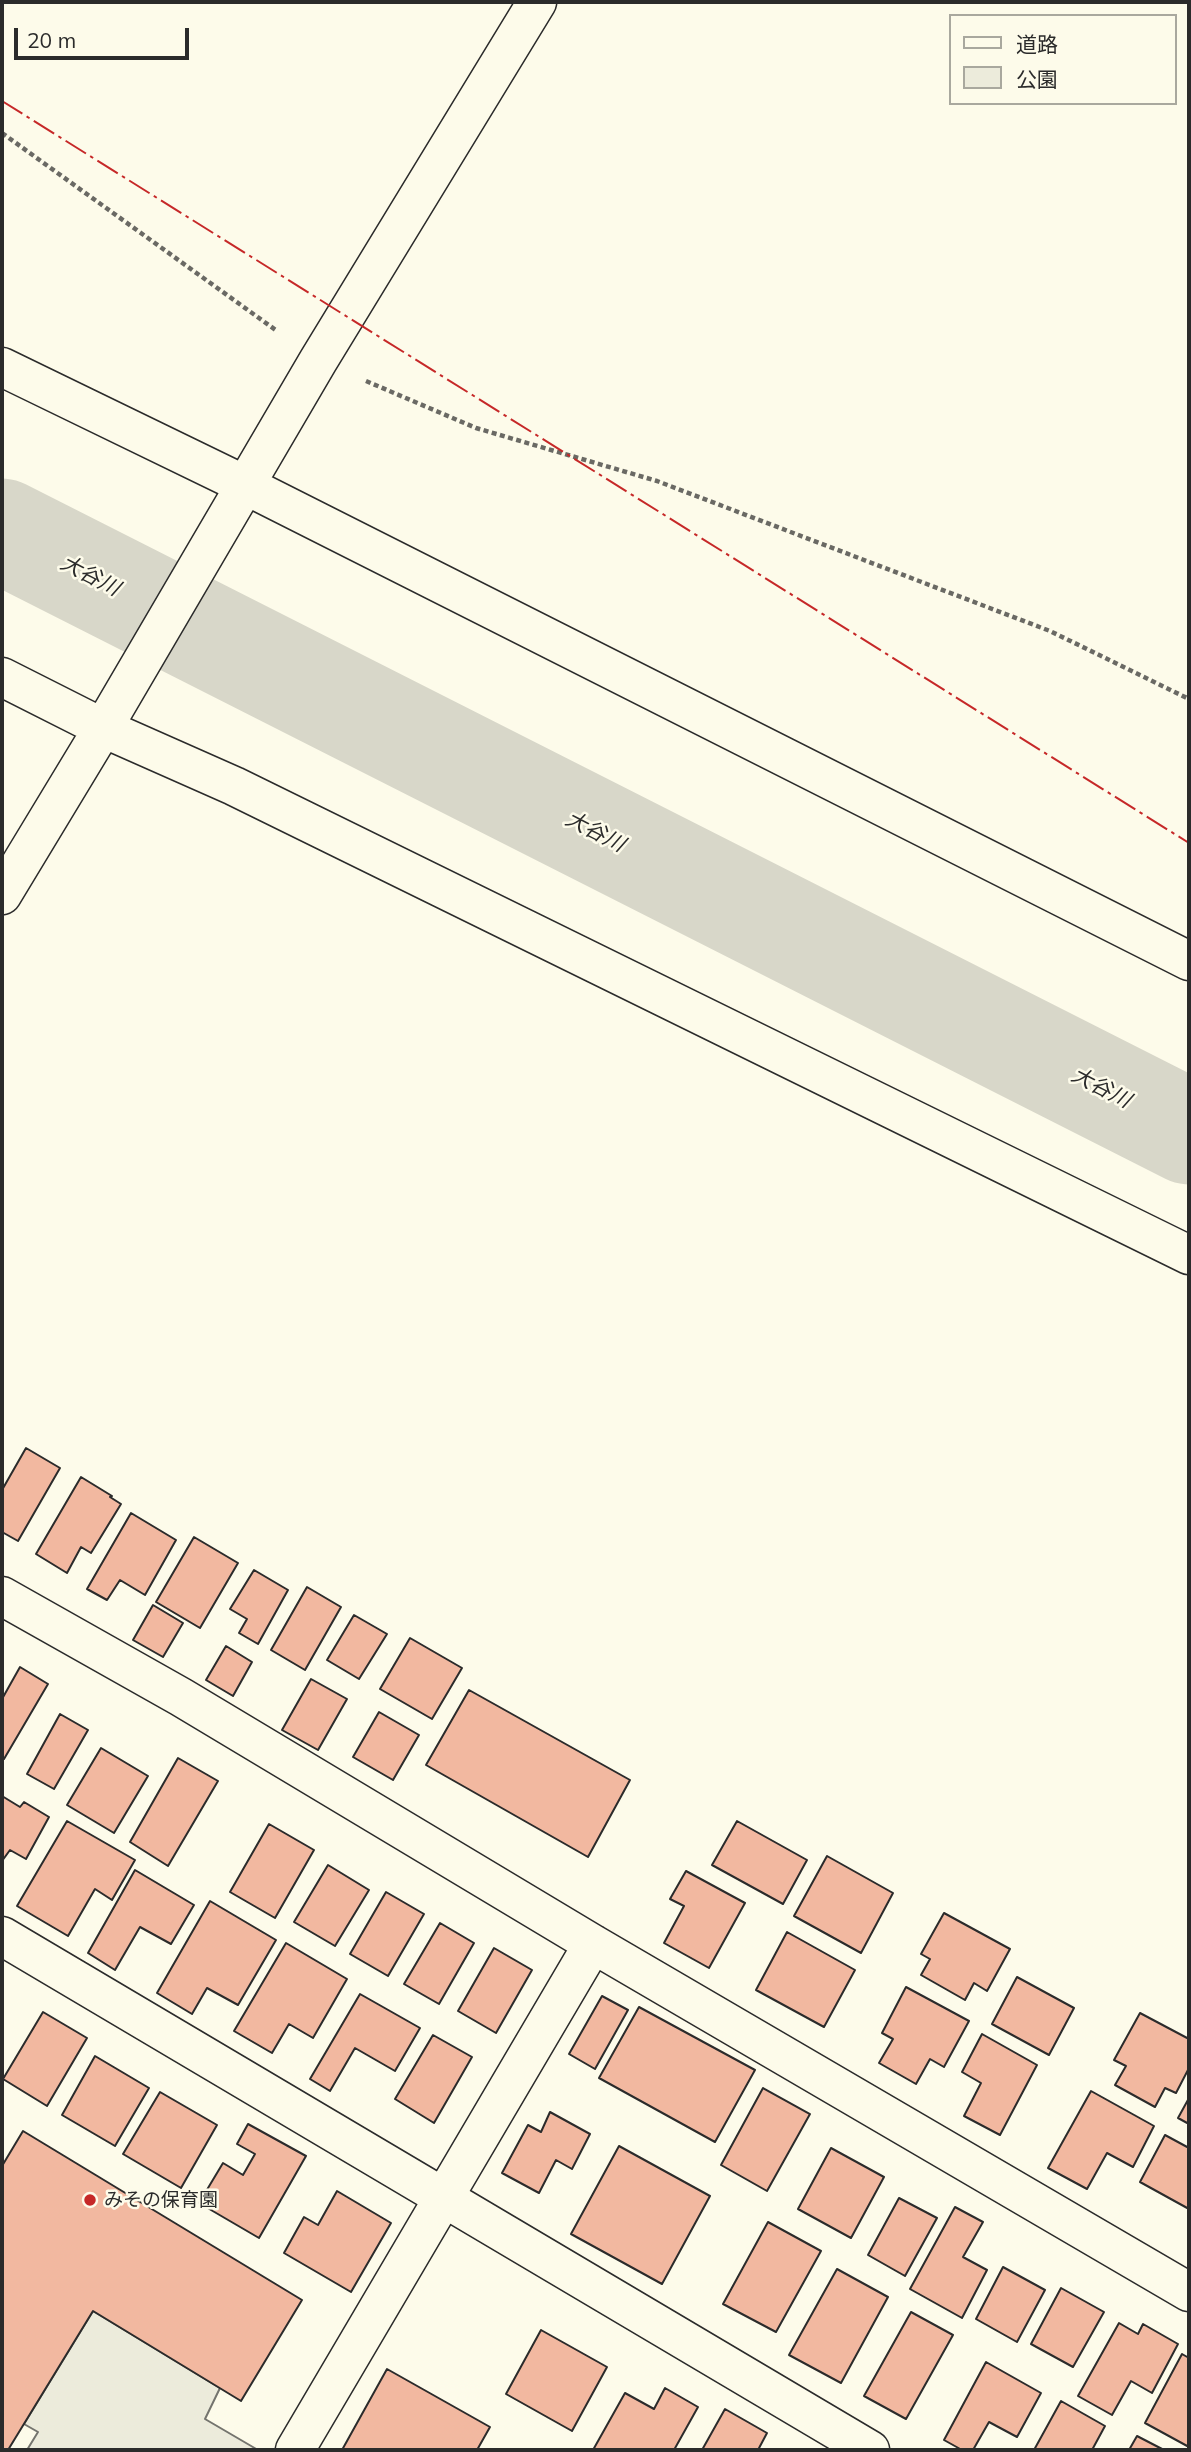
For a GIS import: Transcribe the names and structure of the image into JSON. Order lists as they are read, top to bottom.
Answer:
{
  "water": ["大谷川"],
  "places": ["みその保育園"],
  "legend": ["道路", "公園"],
  "scale_bar": "20 m"
}
